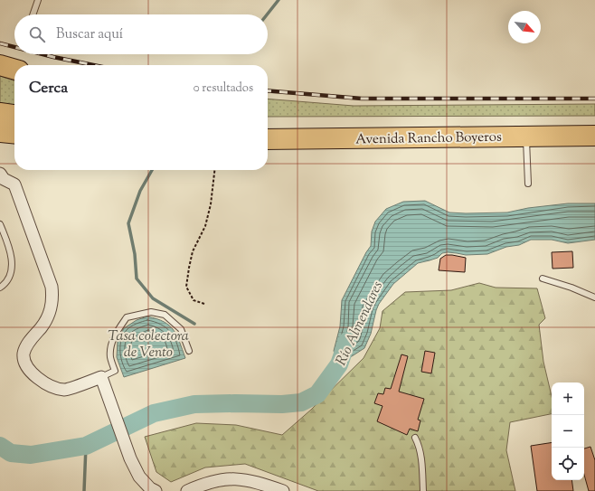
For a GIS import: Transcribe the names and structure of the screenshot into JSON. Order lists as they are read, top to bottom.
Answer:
{
  "streets": {
    "highway": ["Avenida Rancho Boyeros"]
  },
  "water": ["Río Almendares", "Tasa colectora de Vento"],
  "north": "bottom right",
  "page": {
    "search": "Buscar aquí",
    "heading": ["Cerca", "0 resultados"],
    "map_buttons": ["+", "−"]
  }
}
